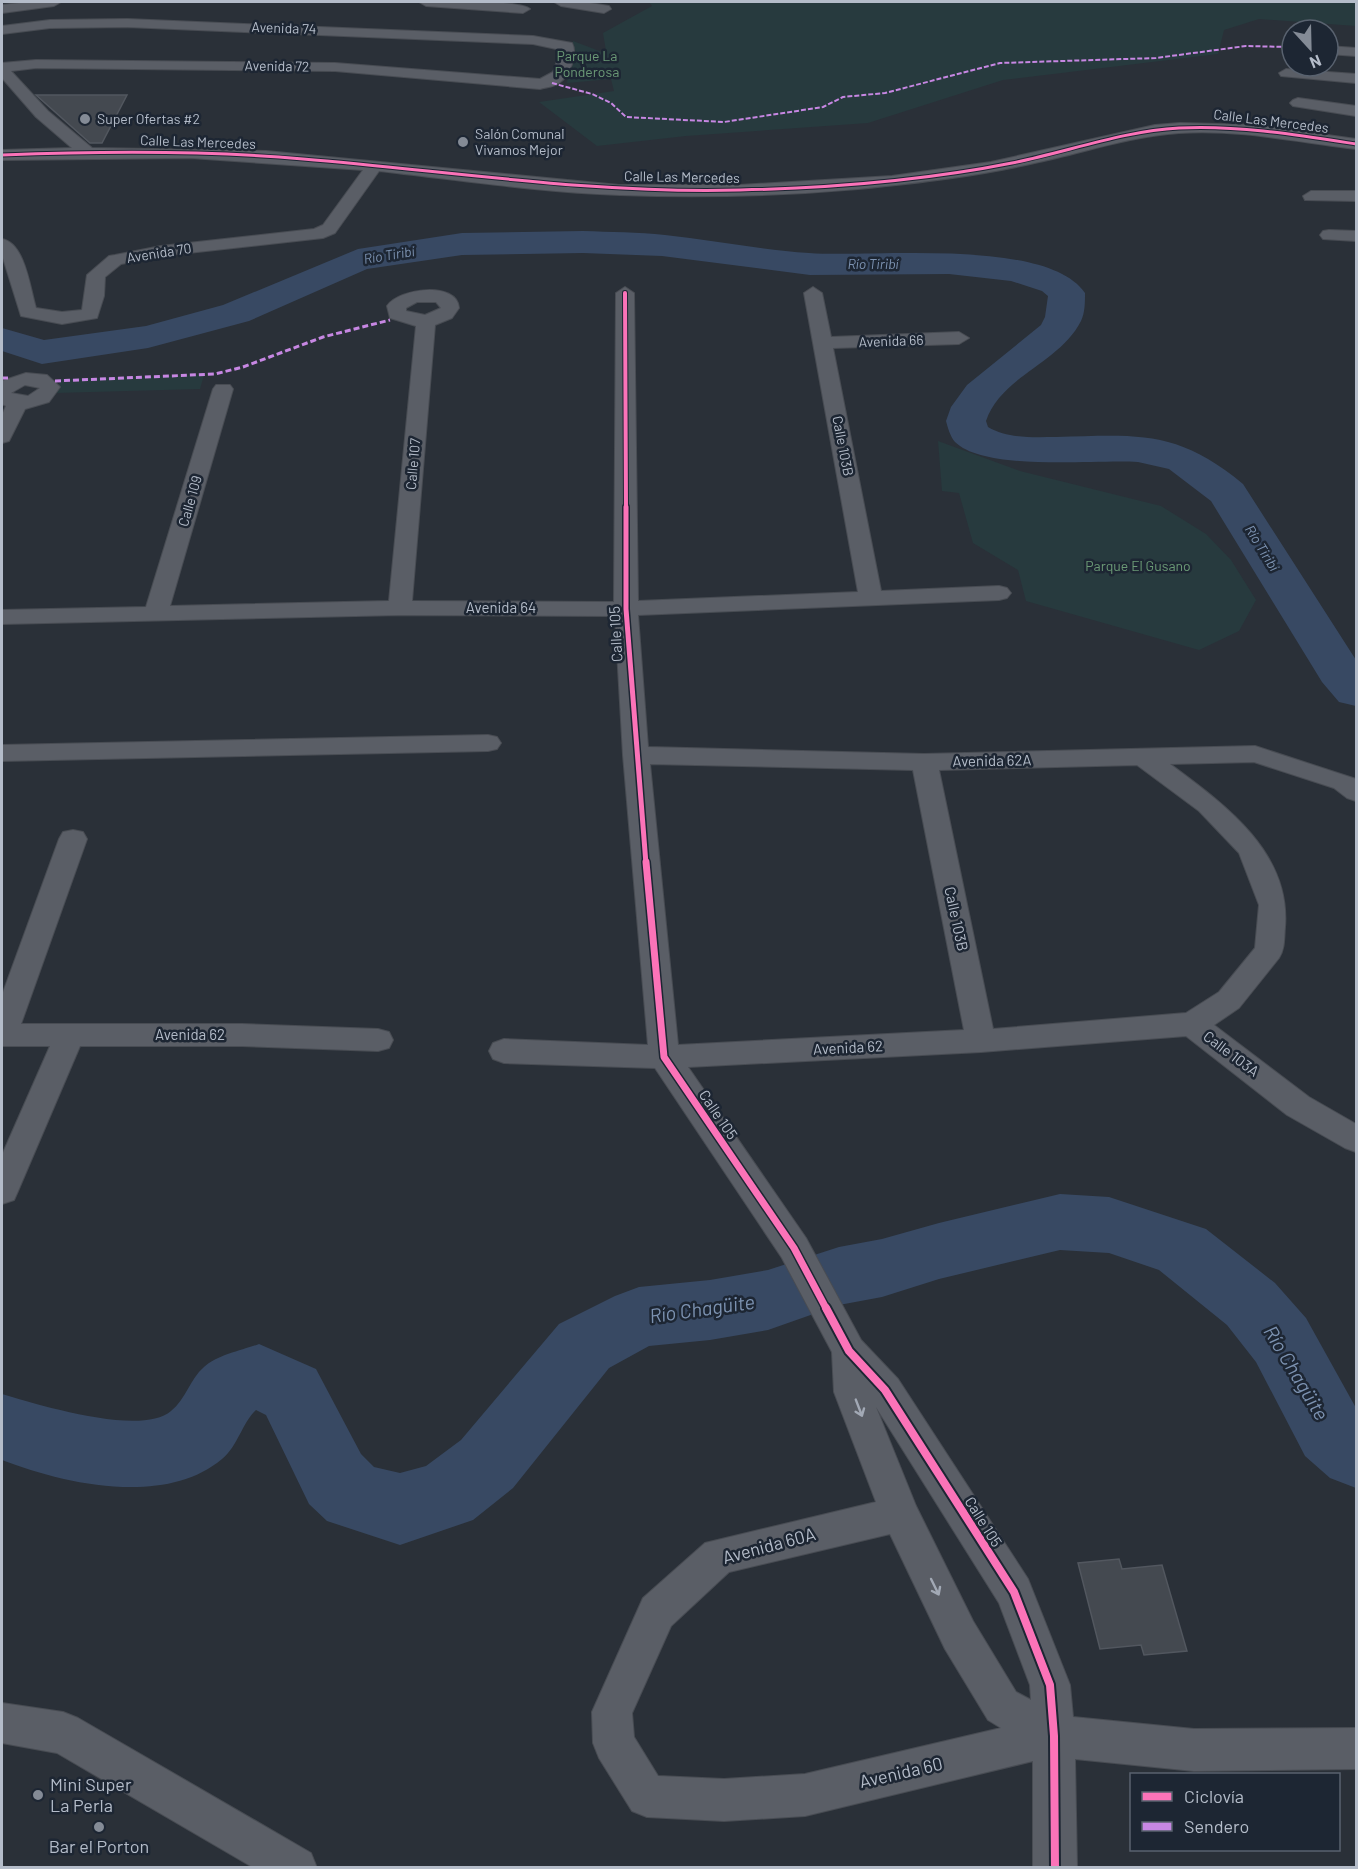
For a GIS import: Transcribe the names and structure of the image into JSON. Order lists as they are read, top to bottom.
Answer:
{
  "streets": {
    "street": [
      "Avenida 74",
      "Avenida 72",
      "Calle Las Mercedes",
      "Avenida 70",
      "Avenida 66",
      "Calle 103B",
      "Calle 107",
      "Calle 109",
      "Avenida 64",
      "Calle 105",
      "Avenida 62A",
      "Avenida 62",
      "Calle 103A",
      "Avenida 60A",
      "Avenida 60"
    ]
  },
  "crossings": [
    ["Avenida 74", "Avenida 72"],
    ["Calle Las Mercedes", "Avenida 70"],
    ["Avenida 66", "Calle 103B"],
    ["Calle 103B", "Avenida 64"],
    ["Calle 103B", "Avenida 62A"],
    ["Calle 103B", "Avenida 62"],
    ["Calle 107", "Avenida 64"],
    ["Calle 109", "Avenida 64"],
    ["Avenida 64", "Calle 105"],
    ["Calle 105", "Avenida 62A"],
    ["Calle 105", "Avenida 62"],
    ["Calle 105", "Avenida 60A"],
    ["Calle 105", "Avenida 60"],
    ["Avenida 62A", "Calle 103A"],
    ["Avenida 62", "Calle 103A"],
    ["Avenida 60A", "Avenida 60"]
  ],
  "water": ["Río Tiribí", "Río Chagüite"],
  "parks": ["Parque La Ponderosa", "Parque El Gusano"],
  "places": [
    "Super Ofertas #2",
    "Salón Comunal Vivamos Mejor",
    "Mini Super La Perla",
    "Bar el Porton"
  ],
  "legend": ["Ciclovía", "Sendero"],
  "north": "bottom"
}
